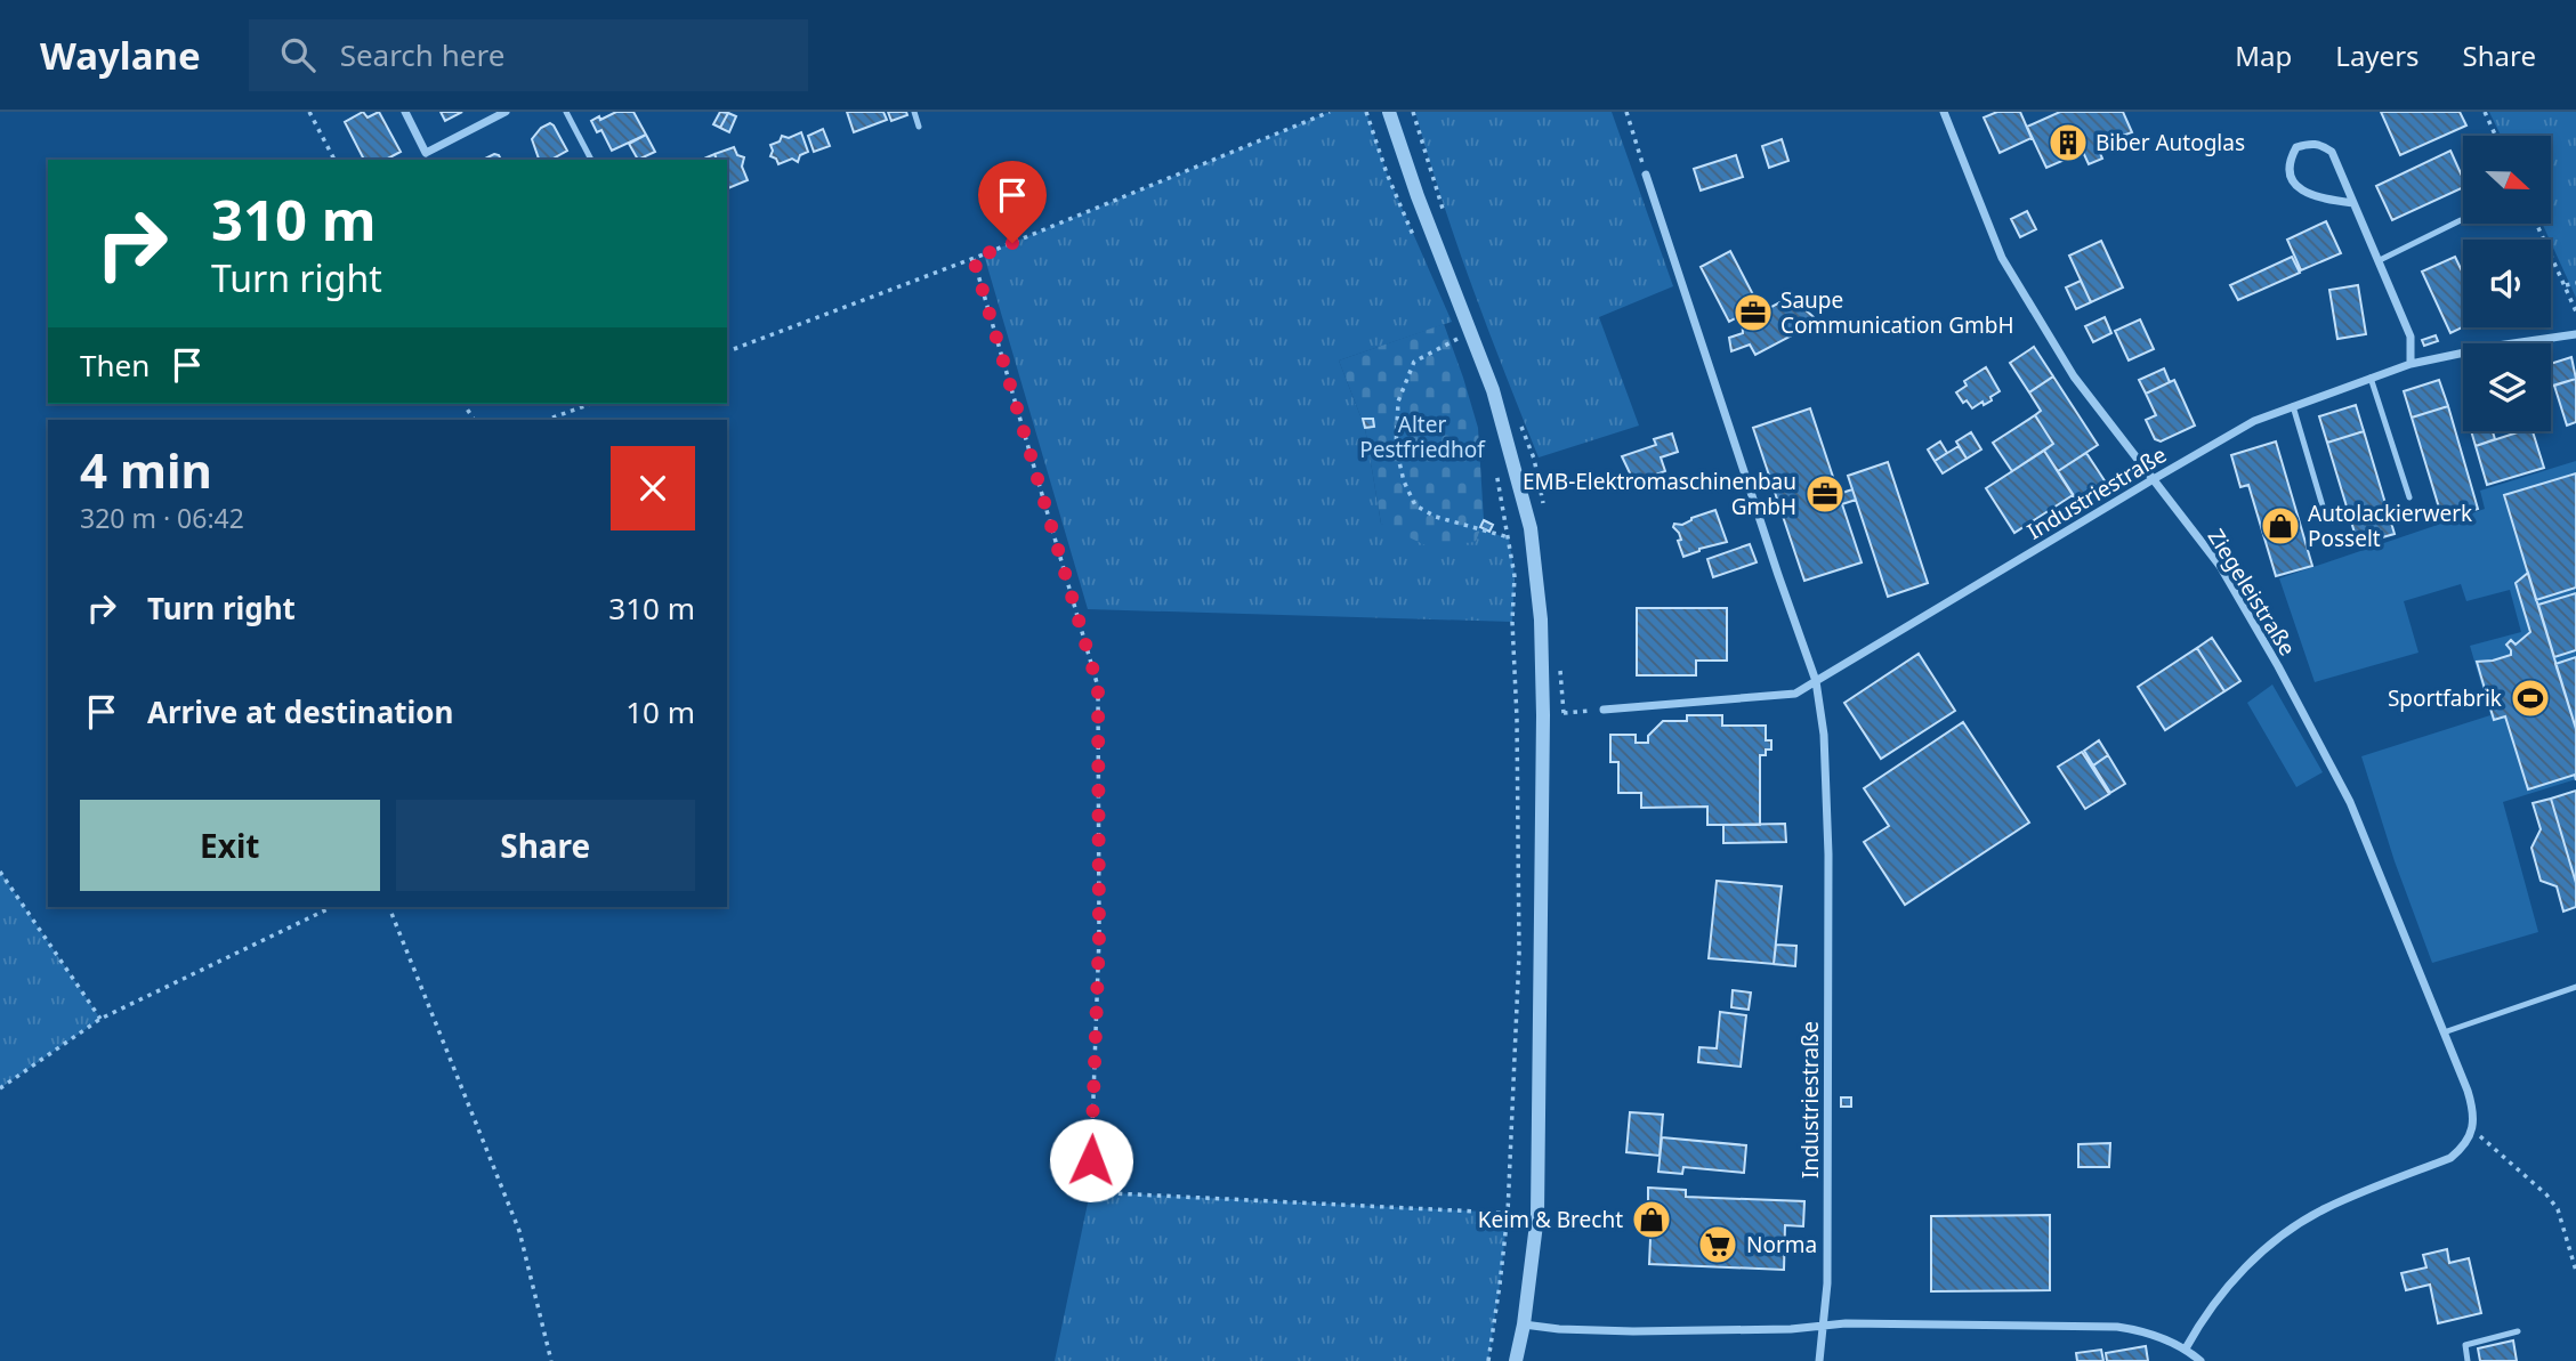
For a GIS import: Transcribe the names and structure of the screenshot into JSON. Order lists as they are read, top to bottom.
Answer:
{
  "streets": {
    "street": ["Industriestraße", "Ziegeleistraße"]
  },
  "crossings": [
    ["Industriestraße", "Ziegeleistraße"]
  ],
  "parks": ["Alter Pestfriedhof"],
  "places": {
    "building": ["Biber Autoglas"],
    "office": ["Saupe Communication GmbH", "EMB-Elektromaschinenbau GmbH"],
    "shop": ["Autolackierwerk Posselt", "Keim & Brecht"],
    "sports": ["Sportfabrik"],
    "supermarket": ["Norma"]
  },
  "north": "right",
  "page": {
    "header": "Waylane",
    "search": "Search here",
    "nav": ["Map", "Layers", "Share"],
    "turn": ["310 m", "Turn right"],
    "then": "Then",
    "heading": ["4 min", "320 m · 06:42"],
    "list": [
      {
        "name": "Turn right",
        "value": "310 m"
      },
      {
        "name": "Arrive at destination",
        "value": "10 m"
      }
    ],
    "buttons": ["Exit", "Share"]
  }
}
